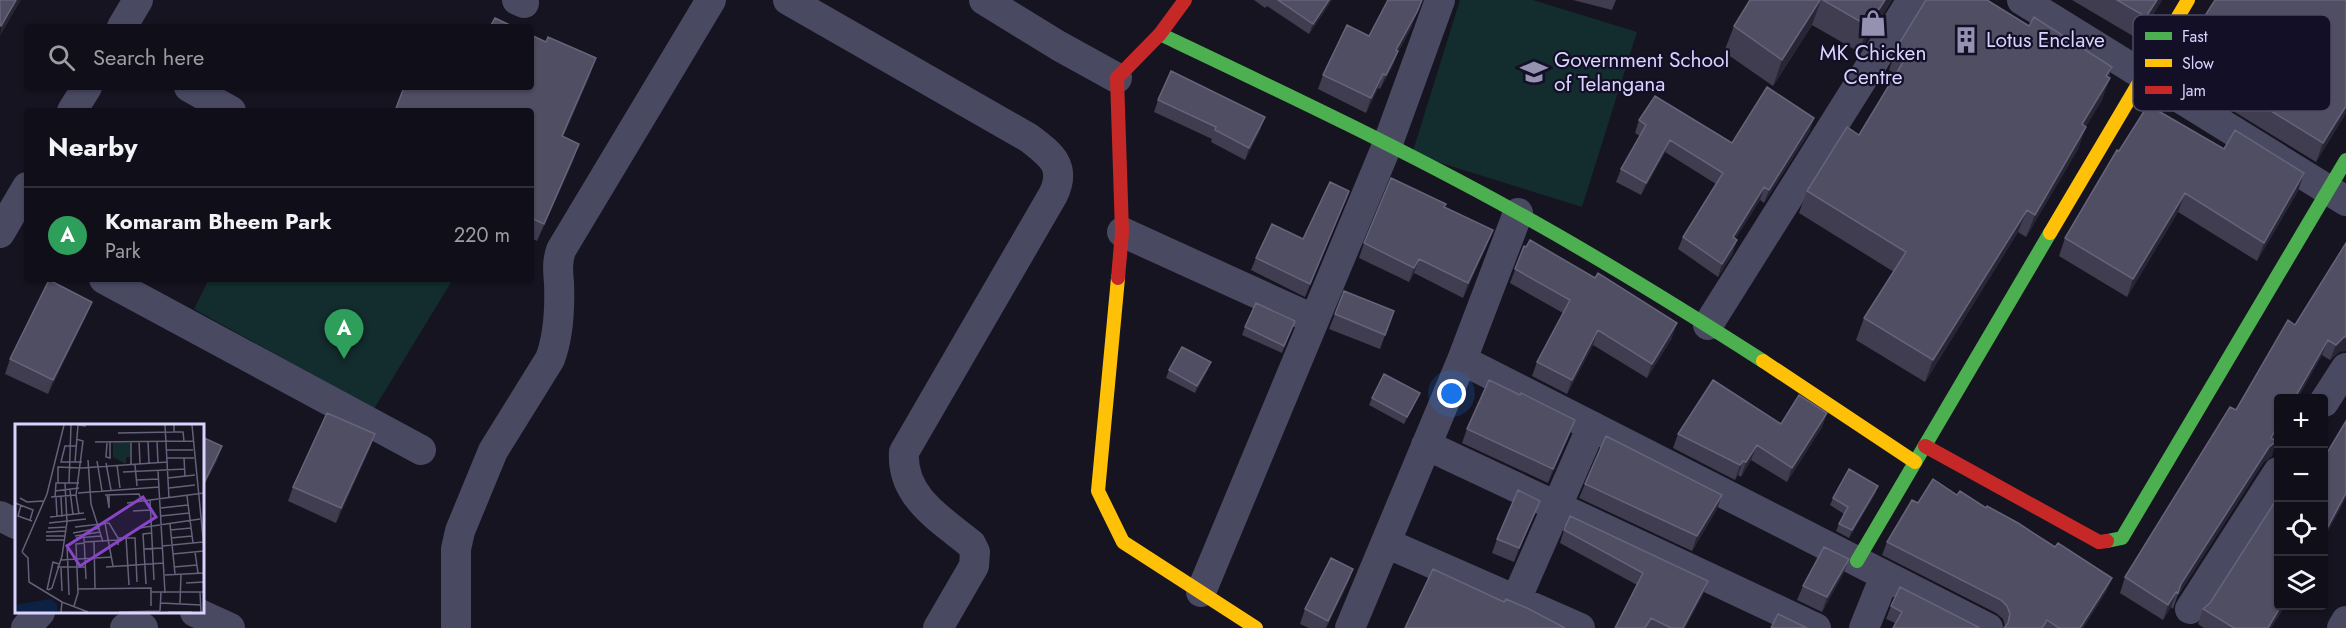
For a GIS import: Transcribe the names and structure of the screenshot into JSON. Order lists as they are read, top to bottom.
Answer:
{
  "places": {
    "shop": ["MK Chicken Centre"],
    "building": ["Lotus Enclave"],
    "school or university": ["Government School of Telangana"]
  },
  "legend": ["Fast", "Slow", "Jam"],
  "page": {
    "search": "Search here",
    "heading": "Nearby",
    "list": [
      {
        "mark": "A",
        "name": "Komaram Bheem Park",
        "note": "Park",
        "value": "220 m"
      }
    ],
    "pins": "A",
    "map_buttons": ["+", "−"]
  }
}
